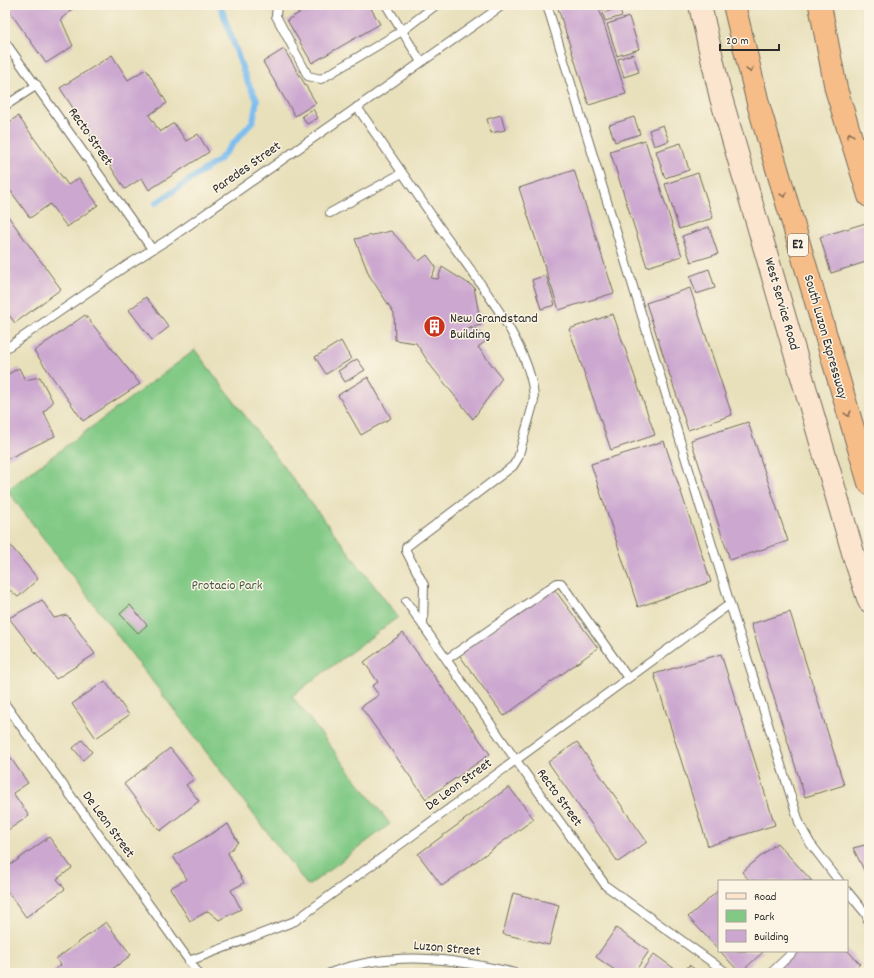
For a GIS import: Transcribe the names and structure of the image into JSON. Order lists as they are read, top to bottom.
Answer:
{
  "streets": {
    "highway": ["E2", "South Luzon Expressway"],
    "main road": ["West Service Road"],
    "lane": [
      "Recto Street",
      "Paredes Street",
      "De Leon Street",
      "Luzon Street"
    ]
  },
  "crossings": [
    ["Recto Street", "Paredes Street"],
    ["Recto Street", "De Leon Street"]
  ],
  "parks": ["Protacio Park"],
  "places": {
    "building": ["New Grandstand Building"]
  },
  "legend": ["Road", "Park", "Building"],
  "scale_bar": "20 m"
}
